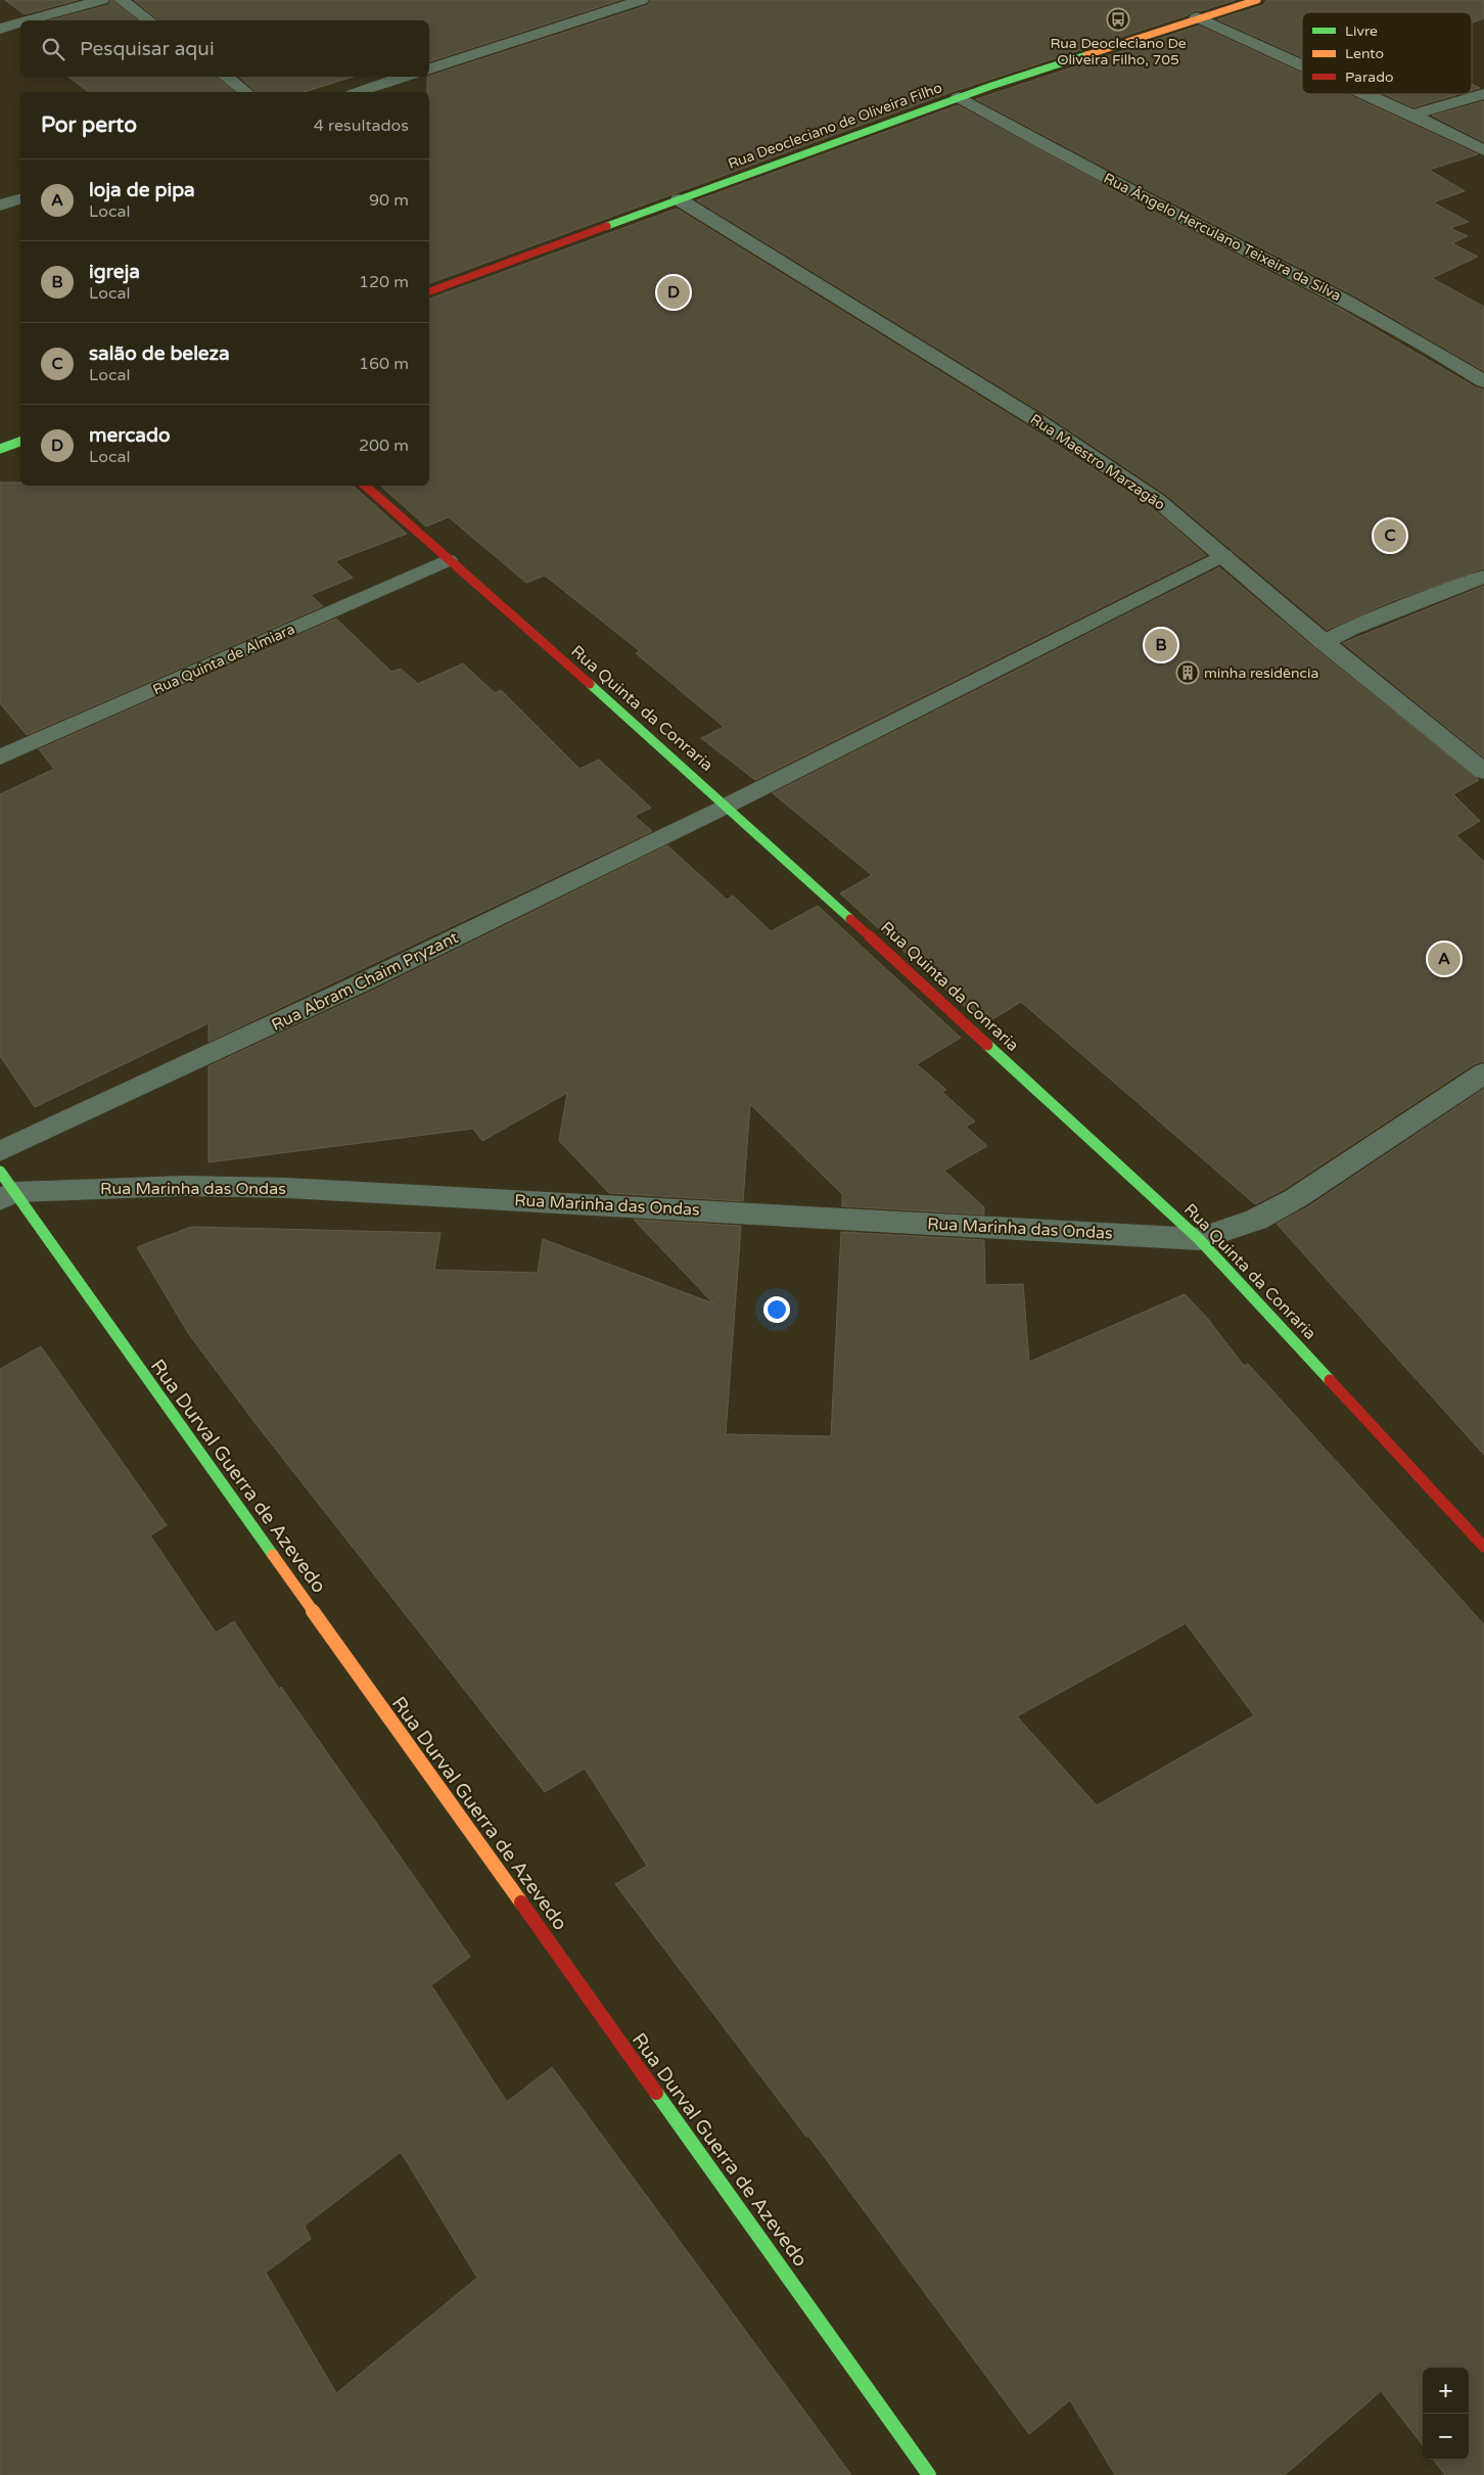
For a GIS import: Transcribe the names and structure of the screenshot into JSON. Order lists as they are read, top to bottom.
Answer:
{
  "streets": {
    "street": [
      "Rua Deocleciano de Oliveira Filho",
      "Rua Ângelo Herculano Teixeira da Silva",
      "Rua Maestro Marzagão",
      "Rua Quinta de Almiara",
      "Rua Quinta da Conraria",
      "Rua Abram Chaim Pryzant",
      "Rua Marinha das Ondas",
      "Rua Durval Guerra de Azevedo"
    ]
  },
  "crossings": [
    ["Rua Deocleciano de Oliveira Filho", "Rua Ângelo Herculano Teixeira da Silva"],
    ["Rua Deocleciano de Oliveira Filho", "Rua Maestro Marzagão"],
    ["Rua Maestro Marzagão", "Rua Abram Chaim Pryzant"],
    ["Rua Quinta de Almiara", "Rua Quinta da Conraria"],
    ["Rua Quinta da Conraria", "Rua Abram Chaim Pryzant"],
    ["Rua Quinta da Conraria", "Rua Marinha das Ondas"],
    ["Rua Marinha das Ondas", "Rua Durval Guerra de Azevedo"]
  ],
  "places": {
    "bus stop": ["Rua Deocleciano De Oliveira Filho, 705"],
    "building": ["minha residência"]
  },
  "legend": ["Livre", "Lento", "Parado"],
  "page": {
    "search": "Pesquisar aqui",
    "heading": ["Por perto", "4 resultados"],
    "list": [
      {
        "mark": "A",
        "name": "loja de pipa",
        "note": "Local",
        "value": "90 m"
      },
      {
        "mark": "B",
        "name": "igreja",
        "note": "Local",
        "value": "120 m"
      },
      {
        "mark": "C",
        "name": "salão de beleza",
        "note": "Local",
        "value": "160 m"
      },
      {
        "mark": "D",
        "name": "mercado",
        "note": "Local",
        "value": "200 m"
      }
    ],
    "pins": [
      "D",
      "C",
      "B",
      "A"
    ],
    "map_buttons": ["+", "−"]
  }
}
